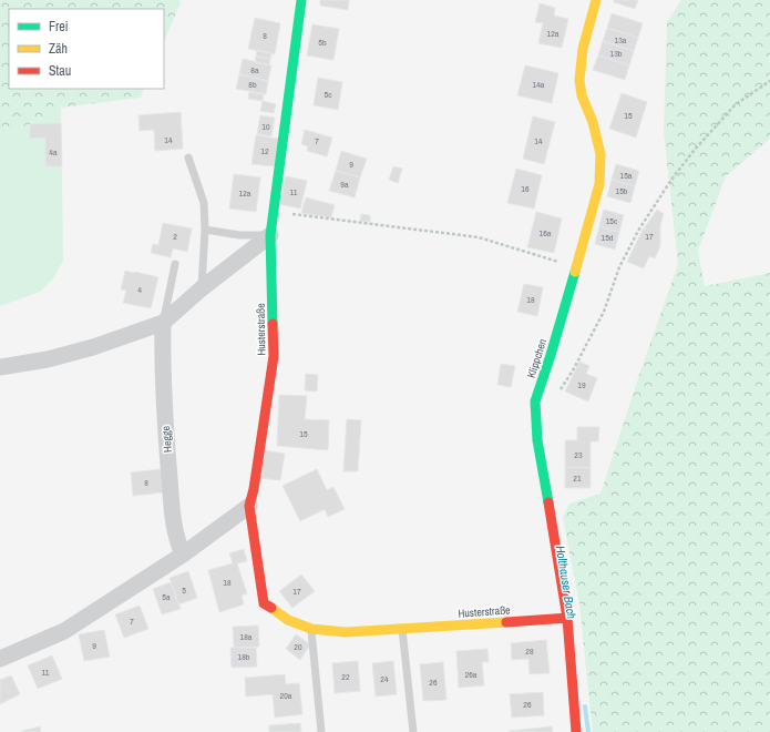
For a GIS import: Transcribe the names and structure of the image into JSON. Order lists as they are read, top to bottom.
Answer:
{
  "streets": {
    "street": ["Husterstraße", "Klippchen", "Hegge"]
  },
  "crossings": [
    ["Husterstraße", "Klippchen"]
  ],
  "water": ["Holthauser Bach"],
  "house_numbers": [
    "12a",
    "8",
    "13a",
    "5b",
    "13b",
    "8a",
    "8b",
    "14a",
    "5c",
    "15",
    "10",
    "14",
    "7",
    "14",
    "12",
    "4a",
    "9",
    "15a",
    "9a",
    "16",
    "15b",
    "11",
    "12a",
    "15c",
    "16a",
    "2",
    "17",
    "15d",
    "4",
    "18",
    "19",
    "15",
    "23",
    "21",
    "8",
    "18",
    "5",
    "17",
    "5a",
    "7",
    "18a",
    "9",
    "20",
    "28",
    "18b",
    "11",
    "26a",
    "22",
    "24",
    "26",
    "20a",
    "26"
  ],
  "legend": ["Frei", "Zäh", "Stau"]
}
